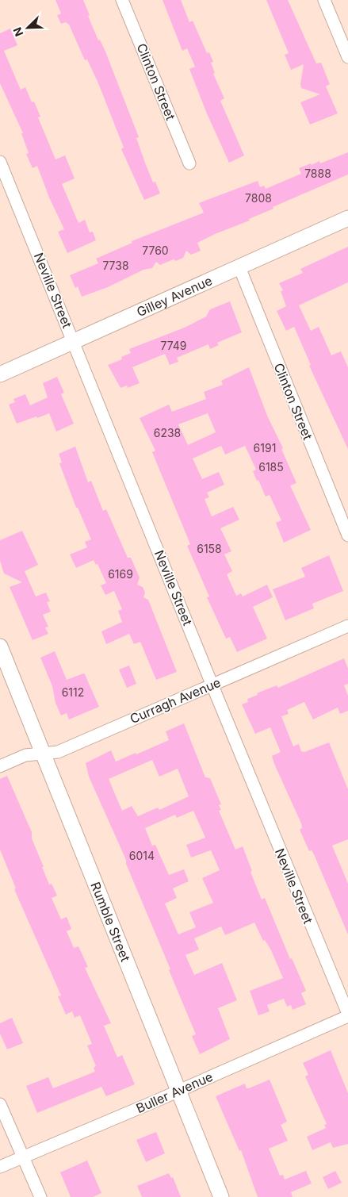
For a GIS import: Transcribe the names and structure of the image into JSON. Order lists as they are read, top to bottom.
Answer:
{
  "streets": {
    "street": [
      "Clinton Street",
      "Neville Street",
      "Gilley Avenue",
      "Curragh Avenue",
      "Rumble Street",
      "Buller Avenue"
    ]
  },
  "crossings": [
    ["Clinton Street", "Gilley Avenue"],
    ["Neville Street", "Gilley Avenue"],
    ["Neville Street", "Curragh Avenue"],
    ["Neville Street", "Buller Avenue"],
    ["Curragh Avenue", "Rumble Street"],
    ["Rumble Street", "Buller Avenue"]
  ],
  "house_numbers": [
    "7888",
    "7808",
    "7760",
    "7738",
    "7749",
    "6238",
    "6191",
    "6185",
    "6158",
    "6169",
    "6112",
    "6014"
  ],
  "north": "bottom left"
}
